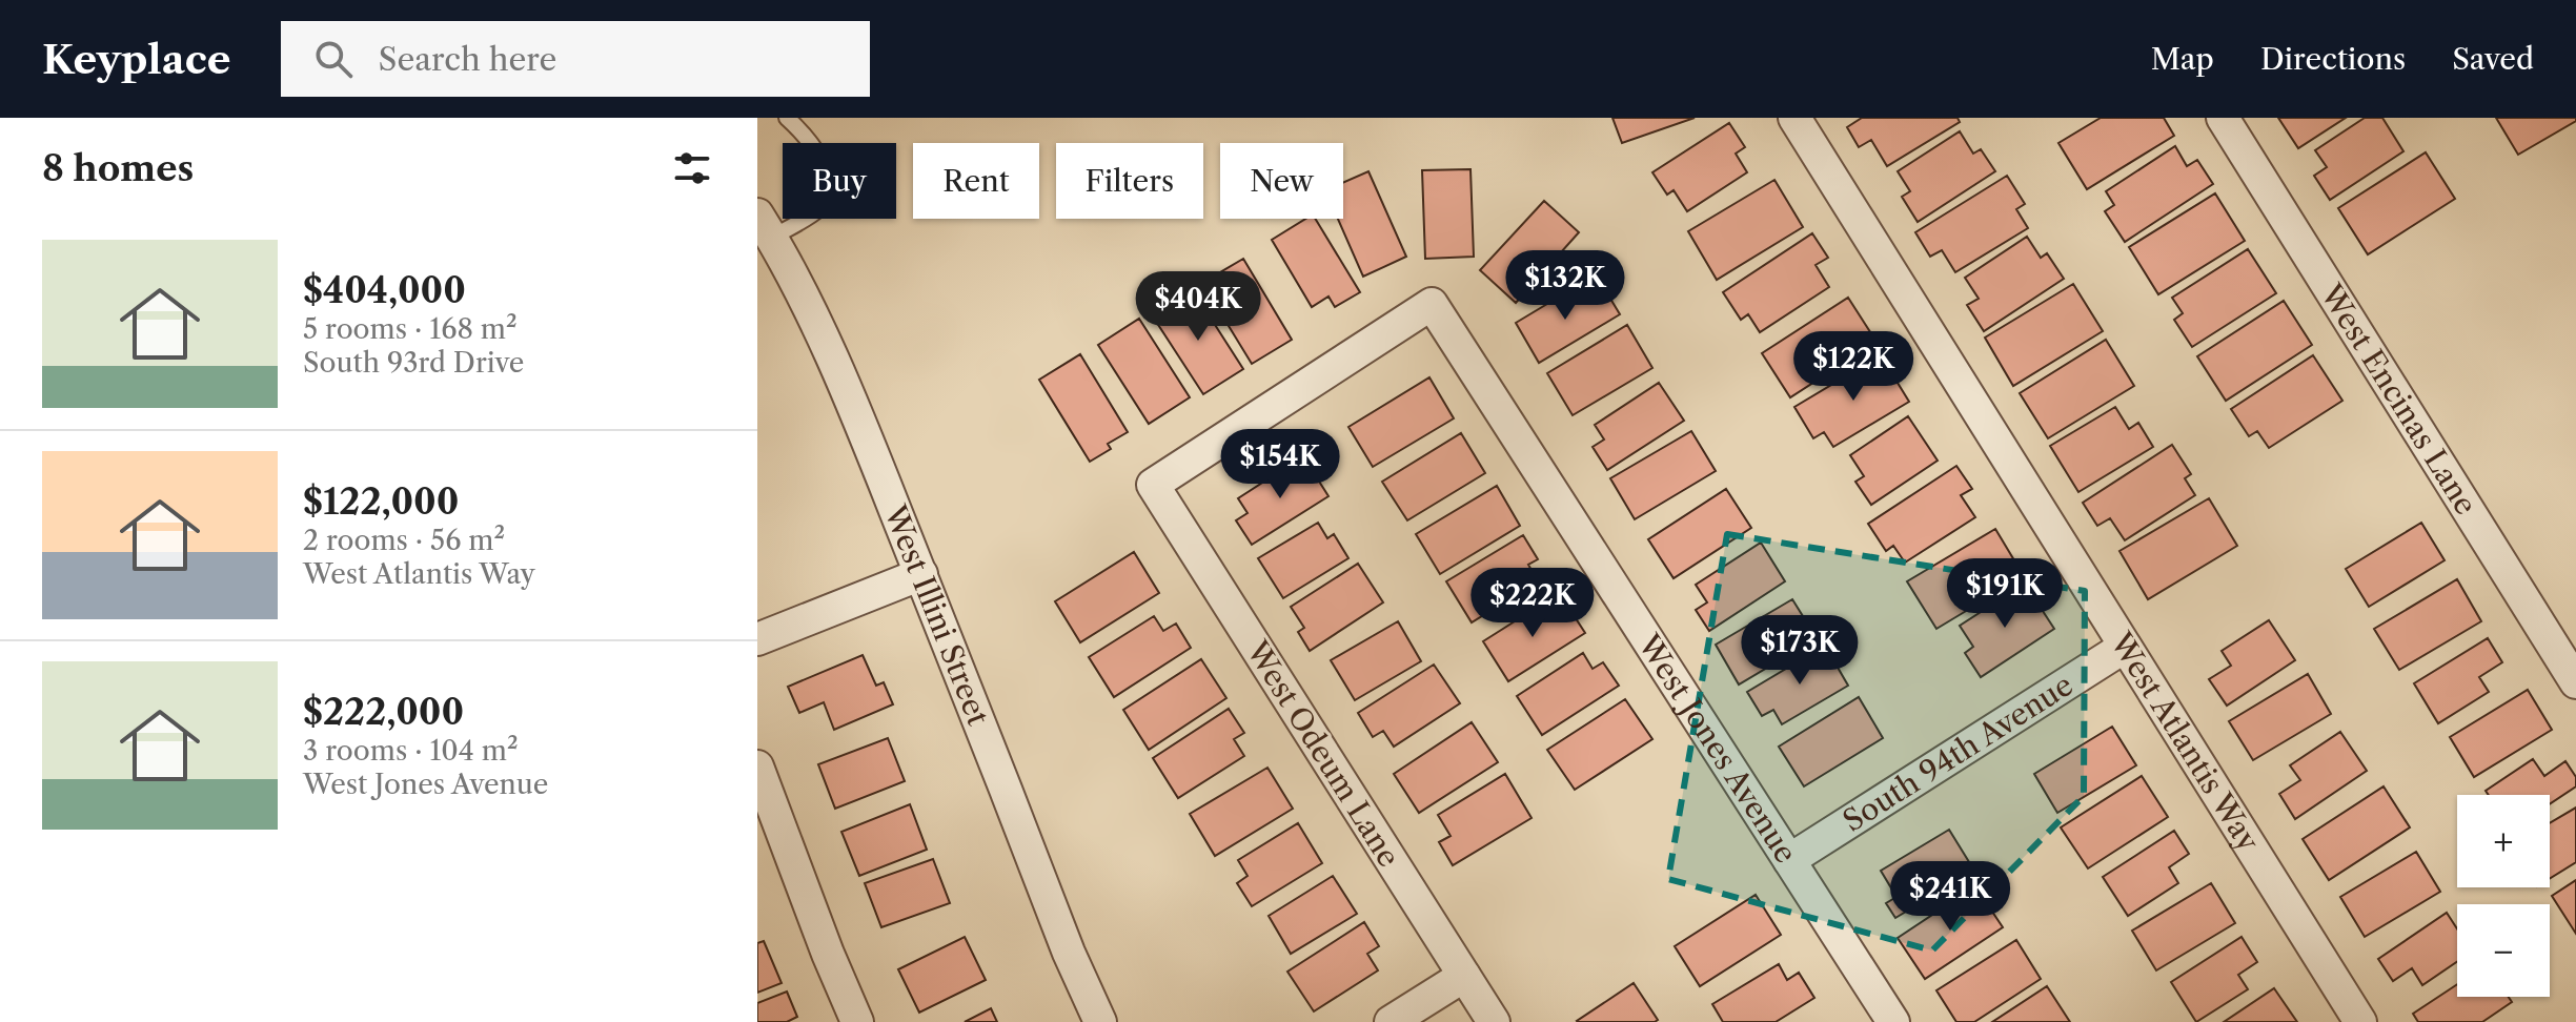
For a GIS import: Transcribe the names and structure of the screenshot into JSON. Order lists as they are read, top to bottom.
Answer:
{
  "streets": {
    "street": [
      "West Encinas Lane",
      "West Illini Street",
      "West Atlantis Way",
      "West Jones Avenue",
      "South 94th Avenue",
      "West Odeum Lane"
    ]
  },
  "crossings": [
    ["West Atlantis Way", "South 94th Avenue"],
    ["West Jones Avenue", "South 94th Avenue"],
    ["West Jones Avenue", "West Odeum Lane"]
  ],
  "page": {
    "header": "Keyplace",
    "search": "Search here",
    "nav": ["Map", "Directions", "Saved"],
    "heading": "8 homes",
    "chip": [
      "Buy",
      "Rent",
      "Filters",
      "New"
    ],
    "list": [
      {
        "name": "$404,000",
        "note": "5 rooms · 168 m² · South 93rd Drive"
      },
      {
        "name": "$122,000",
        "note": "2 rooms · 56 m² · West Atlantis Way"
      },
      {
        "name": "$222,000",
        "note": "3 rooms · 104 m² · West Jones Avenue"
      }
    ],
    "price": [
      "$132K",
      "$404K",
      "$122K",
      "$154K",
      "$191K",
      "$222K",
      "$173K",
      "$241K"
    ],
    "map_buttons": ["+", "−"]
  }
}
